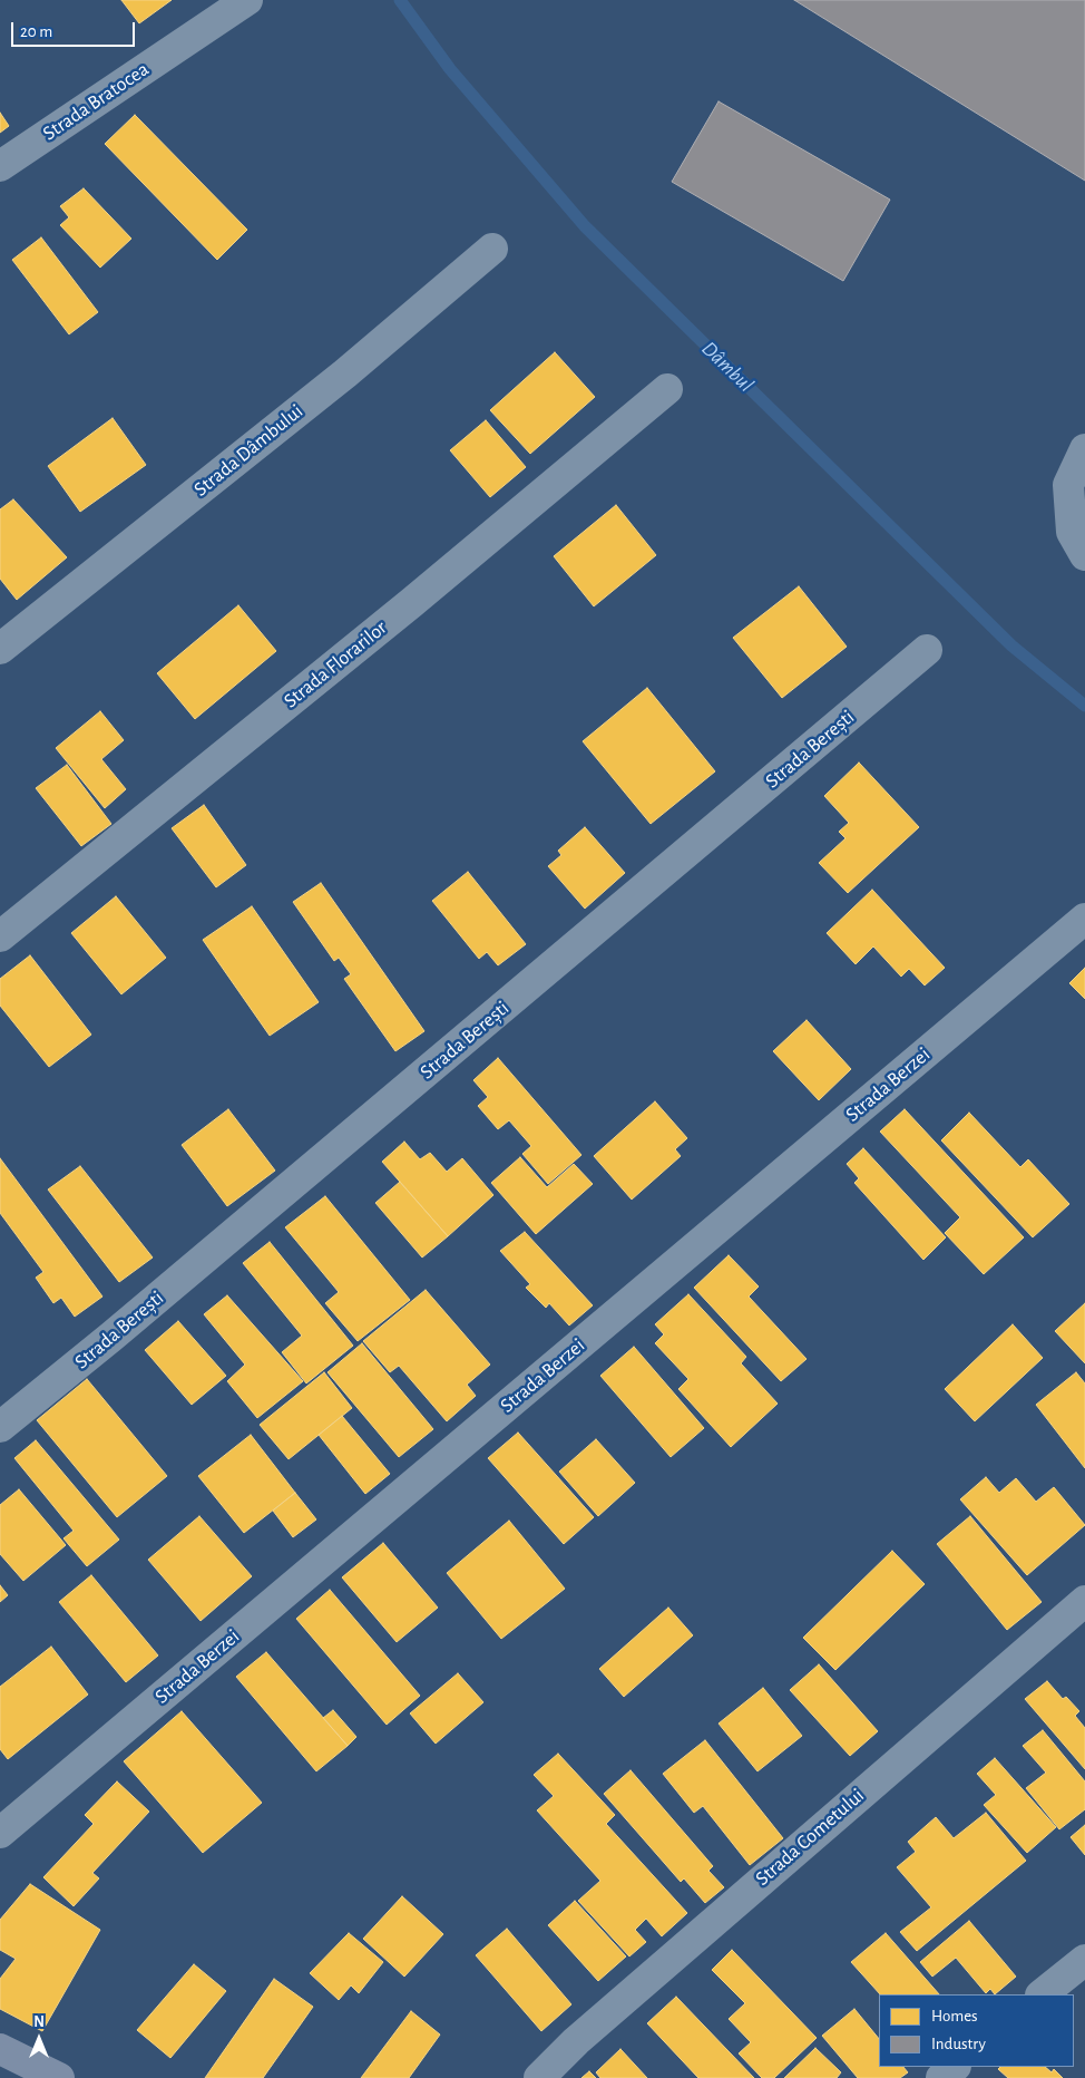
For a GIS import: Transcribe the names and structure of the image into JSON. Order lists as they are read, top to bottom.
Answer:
{
  "streets": {
    "street": [
      "Strada Bratocea",
      "Strada Dâmbului",
      "Strada Florarilor",
      "Strada Berești",
      "Strada Berzei",
      "Strada Cometului"
    ]
  },
  "water": ["Dâmbul"],
  "legend": ["Homes", "Industry"],
  "scale_bar": "20 m",
  "north": "top"
}
